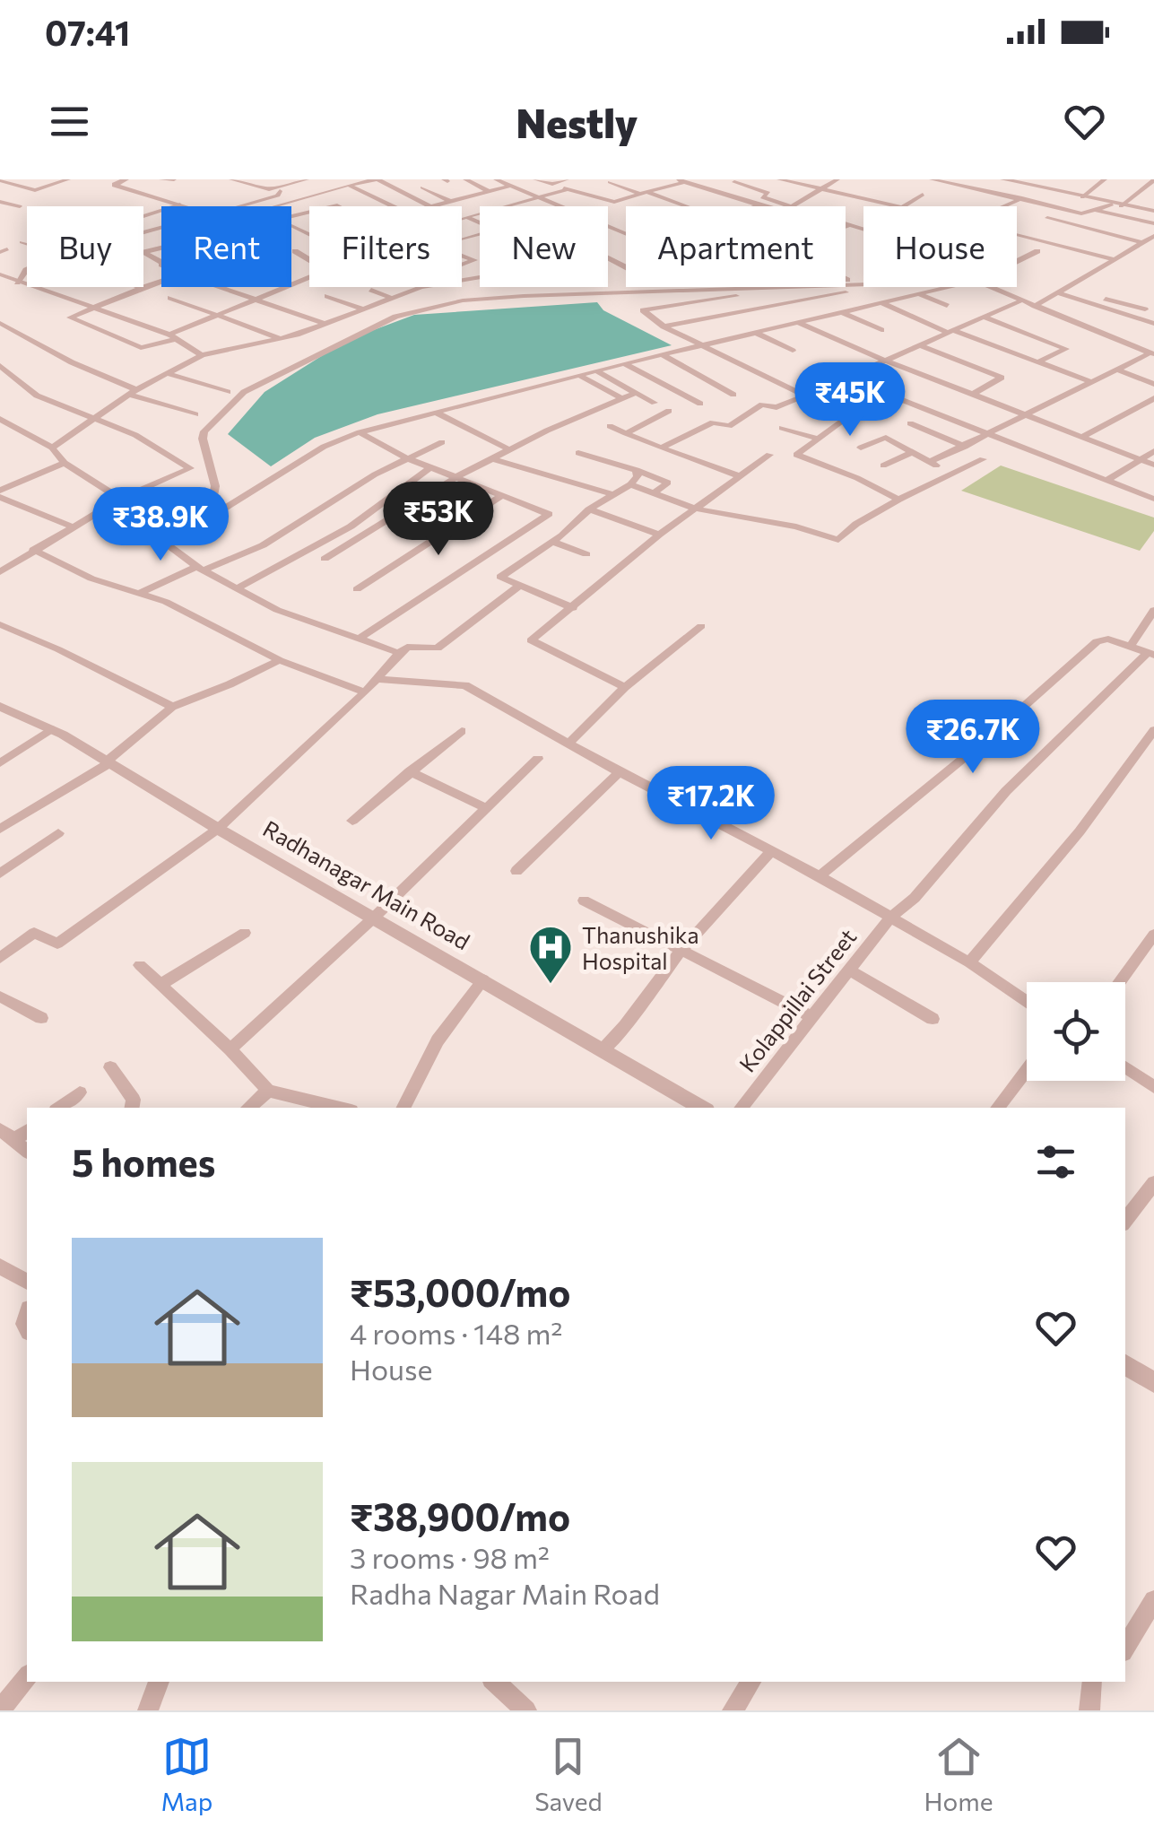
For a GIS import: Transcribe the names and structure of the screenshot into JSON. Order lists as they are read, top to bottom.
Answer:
{
  "streets": {
    "street": ["Radhanagar Main Road", "Kolappillai Street"]
  },
  "places": {
    "hospital": ["Thanushika Hospital"]
  },
  "page": {
    "status": "07:41",
    "header": "Nestly",
    "chip": [
      "Buy",
      "Rent",
      "Filters",
      "New",
      "Apartment",
      "House"
    ],
    "price": [
      "₹45K",
      "₹53K",
      "₹38.9K",
      "₹26.7K",
      "₹17.2K"
    ],
    "heading": "5 homes",
    "list": [
      {
        "name": "₹53,000/mo",
        "note": "4 rooms · 148 m² · House"
      },
      {
        "name": "₹38,900/mo",
        "note": "3 rooms · 98 m² · Radha Nagar Main Road"
      }
    ],
    "tabs": ["Map", "Saved", "Home"]
  }
}
